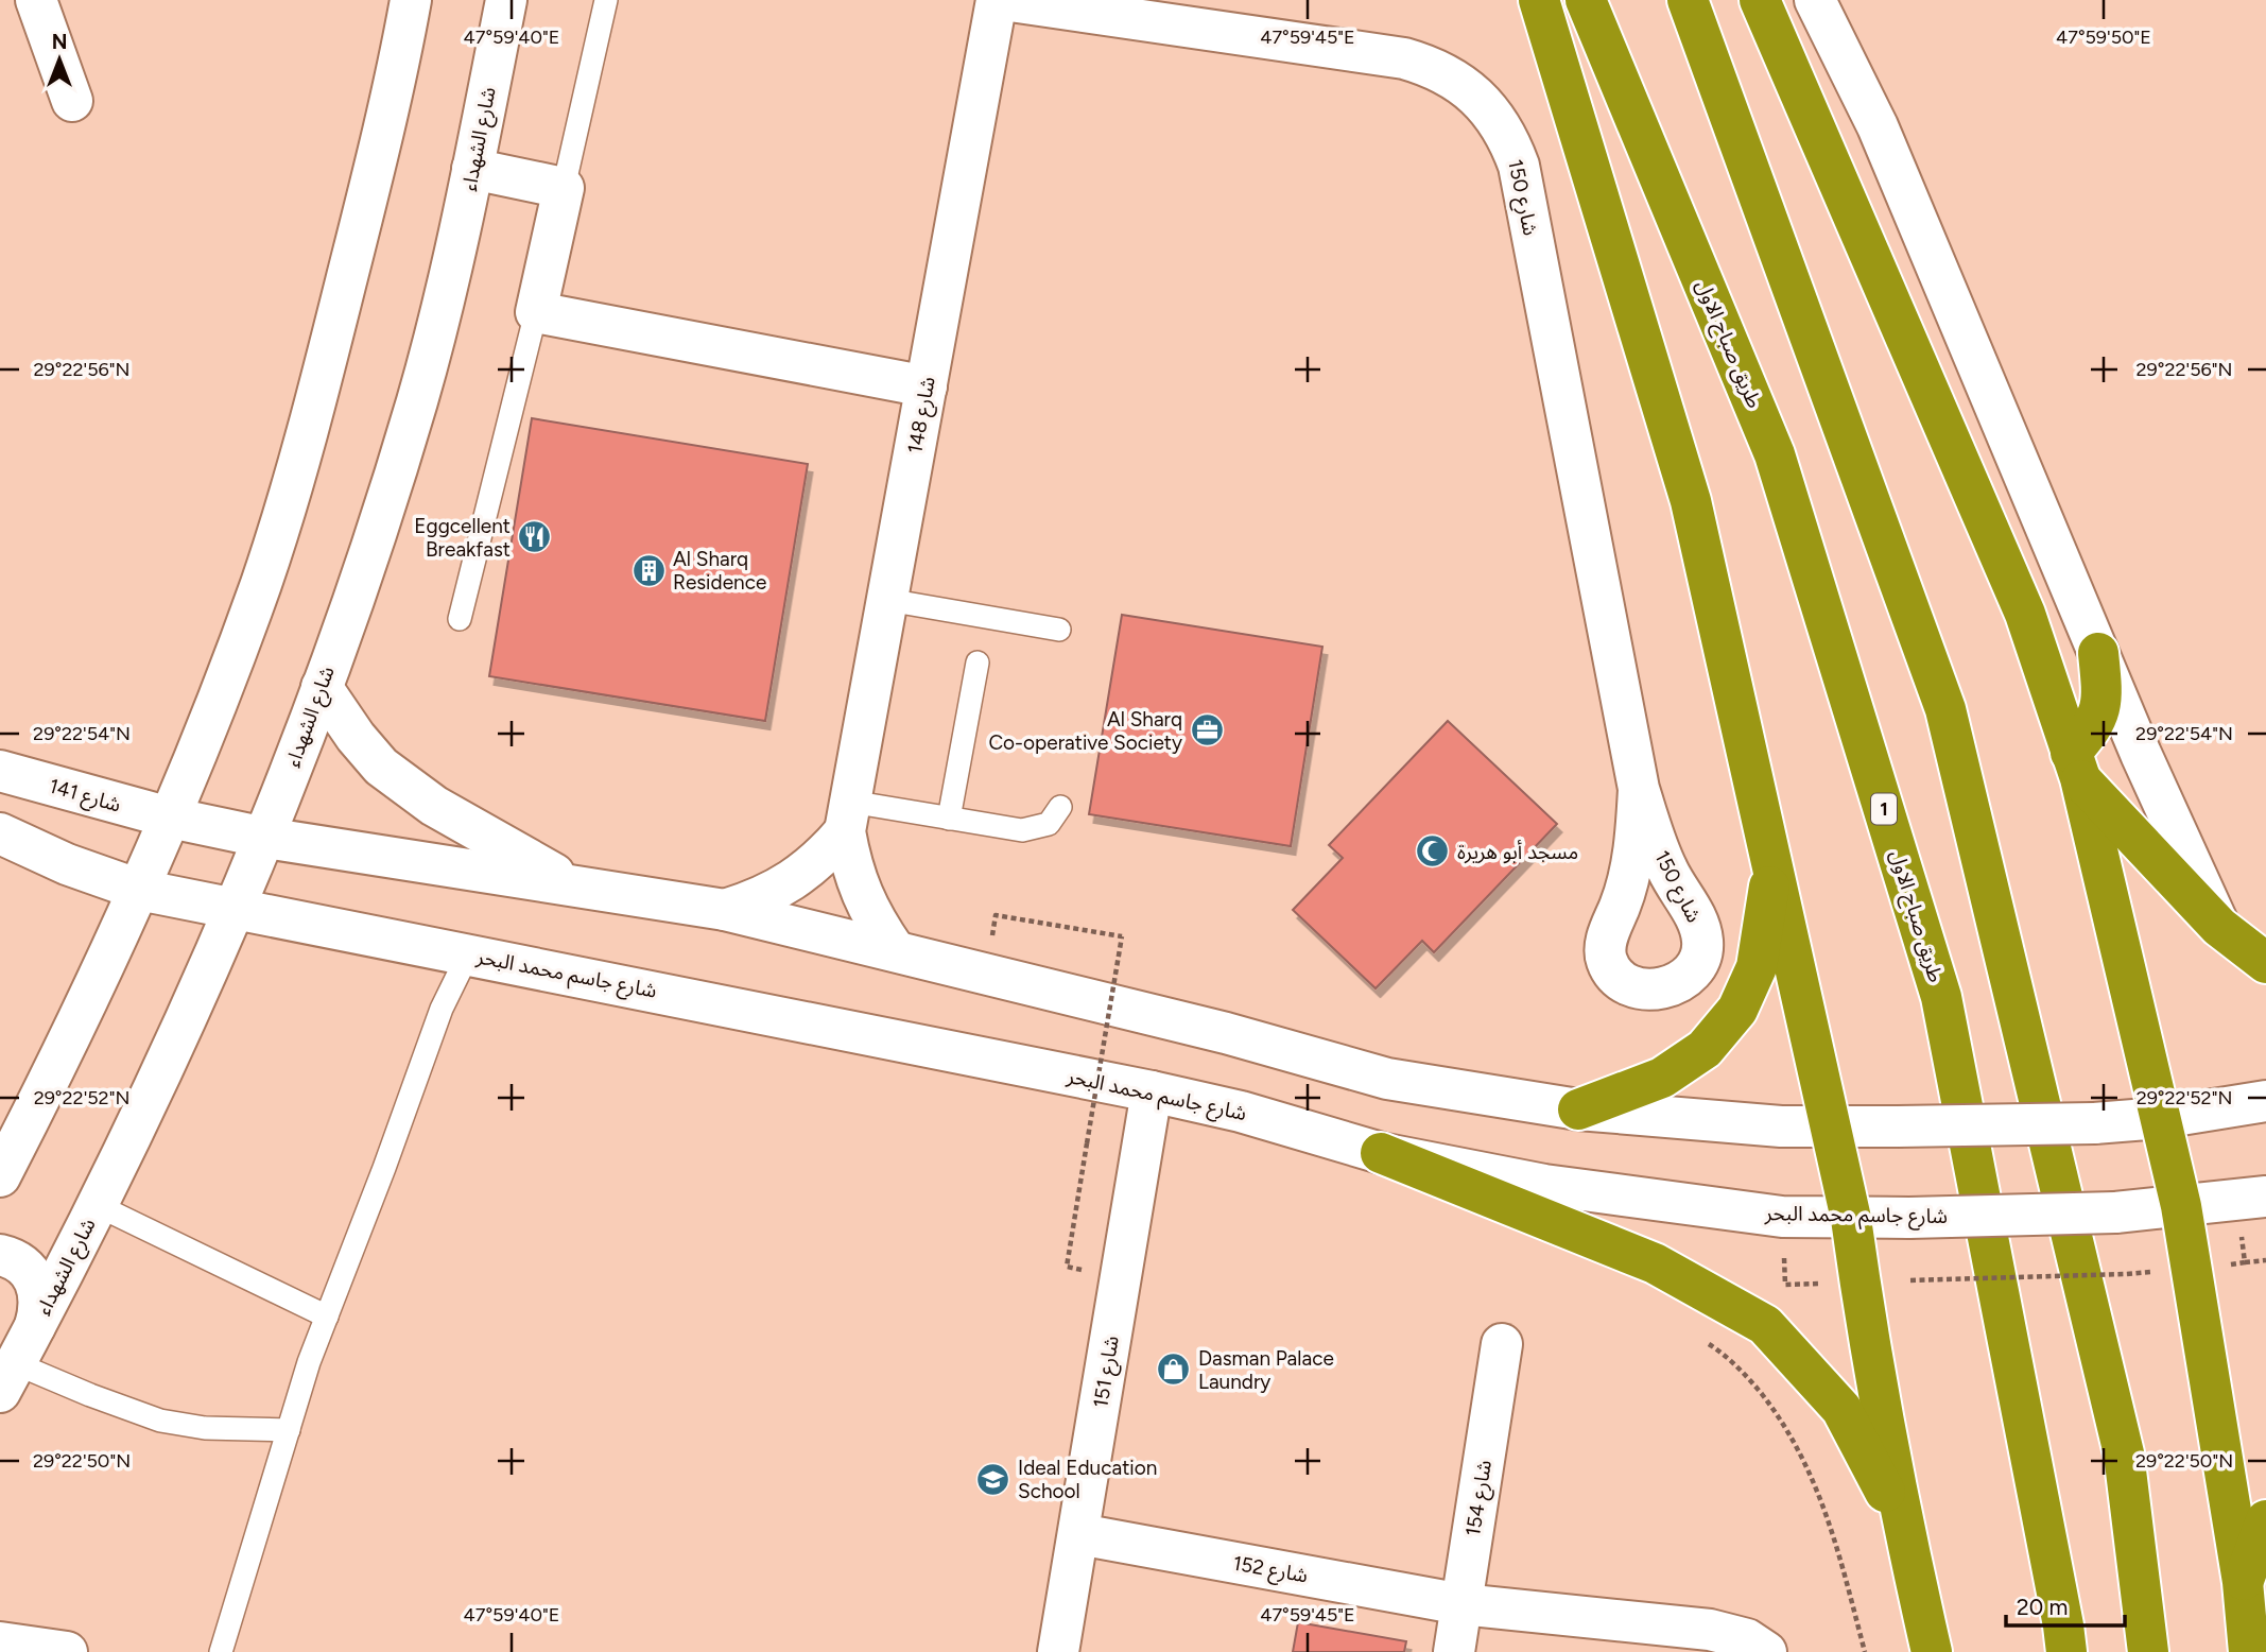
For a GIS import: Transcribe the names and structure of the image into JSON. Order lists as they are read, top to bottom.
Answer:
{
  "streets": {
    "highway": ["طريق صباح الاول", "1"],
    "main road": [
      "شارع الشهداء",
      "شارع 150",
      "شارع 148",
      "شارع 141",
      "شارع جاسم محمد البحر",
      "شارع 151",
      "شارع 154",
      "شارع 152"
    ]
  },
  "crossings": [
    ["شارع الشهداء", "شارع جاسم محمد البحر"],
    ["شارع جاسم محمد البحر", "شارع 151"],
    ["شارع 151", "شارع 152"],
    ["شارع 154", "شارع 152"]
  ],
  "places": {
    "restaurant": ["Eggcellent Breakfast"],
    "building": ["Al Sharq Residence"],
    "office": ["Al Sharq Co-operative Society"],
    "mosque": ["مسجد أبو هريرة"],
    "shop": ["Dasman Palace Laundry"],
    "school or university": ["Ideal Education School"]
  },
  "scale_bar": "20 m",
  "north": "top",
  "coordinates": [
    "47°59'40\"E",
    "47°59'45\"E",
    "47°59'50\"E",
    "29°22'56\"N",
    "29°22'54\"N",
    "29°22'52\"N",
    "29°22'50\"N"
  ]
}
